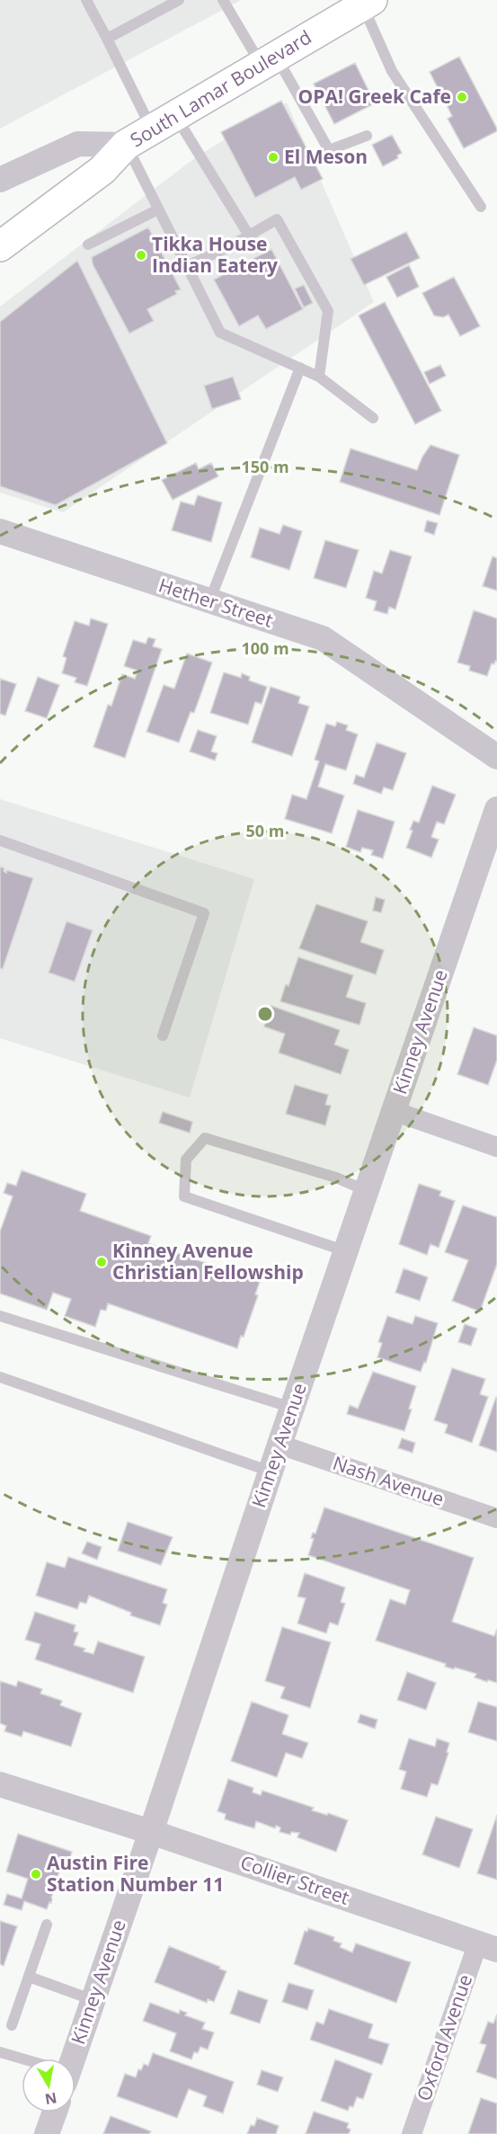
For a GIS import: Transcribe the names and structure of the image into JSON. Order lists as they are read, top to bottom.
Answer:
{
  "streets": {
    "main road": ["South Lamar Boulevard"],
    "street": [
      "Hether Street",
      "Kinney Avenue",
      "Nash Avenue",
      "Collier Street",
      "Oxford Avenue"
    ]
  },
  "crossings": [
    ["Kinney Avenue", "Nash Avenue"],
    ["Kinney Avenue", "Collier Street"],
    ["Collier Street", "Oxford Avenue"]
  ],
  "places": [
    "OPA! Greek Cafe",
    "El Meson",
    "Tikka House Indian Eatery",
    "Kinney Avenue Christian Fellowship",
    "Austin Fire Station Number 11"
  ],
  "north": "bottom",
  "rings": ["150 m", "100 m", "50 m"]
}
